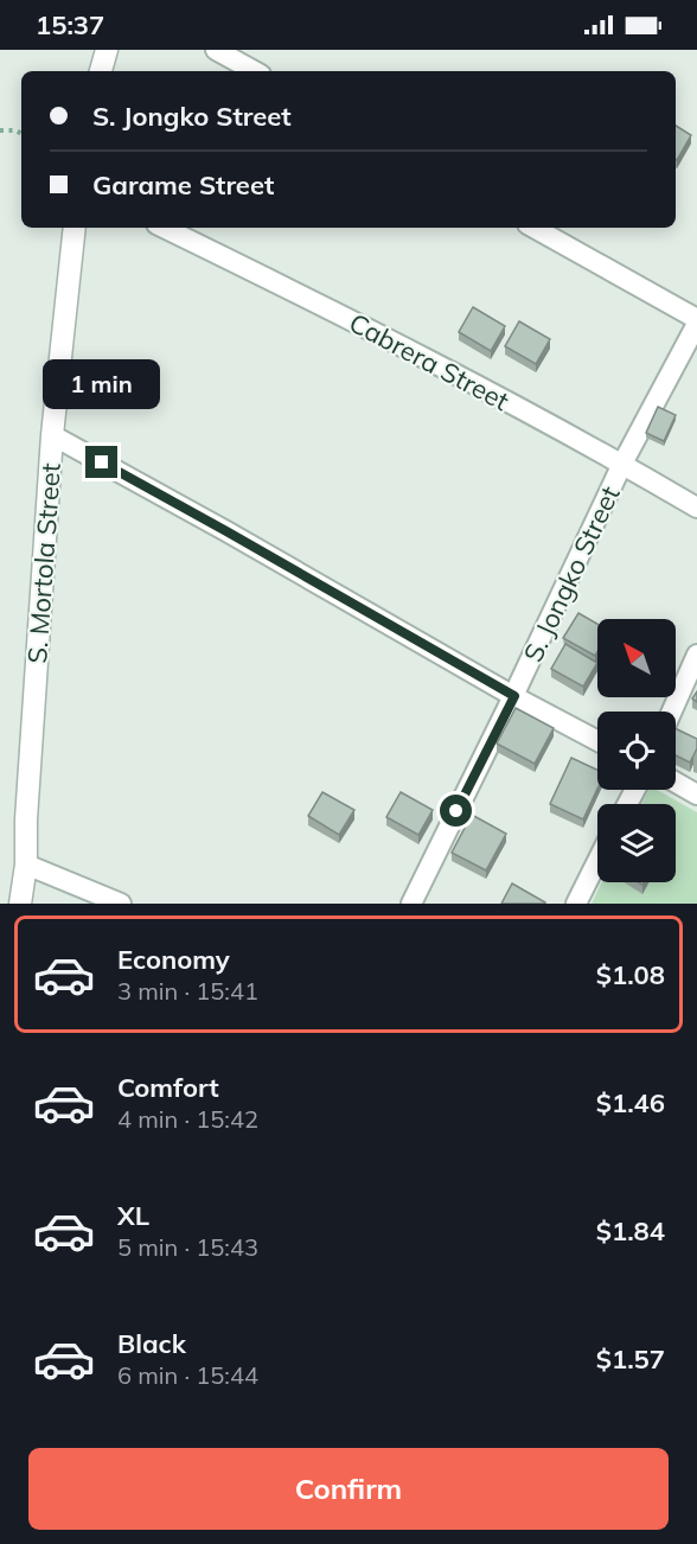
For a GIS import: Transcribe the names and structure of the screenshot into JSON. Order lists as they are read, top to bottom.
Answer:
{
  "streets": {
    "street": ["Cabrera Street", "S. Mortola Street", "S. Jongko Street"]
  },
  "crossings": [
    ["Cabrera Street", "S. Jongko Street"]
  ],
  "north": "top left",
  "page": {
    "status": "15:37",
    "banner": ["S. Jongko Street", "Garame Street"],
    "bubble": "1 min",
    "list": [
      {
        "name": "Economy",
        "note": "3 min · 15:41",
        "value": "$1.08"
      },
      {
        "name": "Comfort",
        "note": "4 min · 15:42",
        "value": "$1.46"
      },
      {
        "name": "XL",
        "note": "5 min · 15:43",
        "value": "$1.84"
      },
      {
        "name": "Black",
        "note": "6 min · 15:44",
        "value": "$1.57"
      }
    ],
    "buttons": "Confirm"
  }
}
